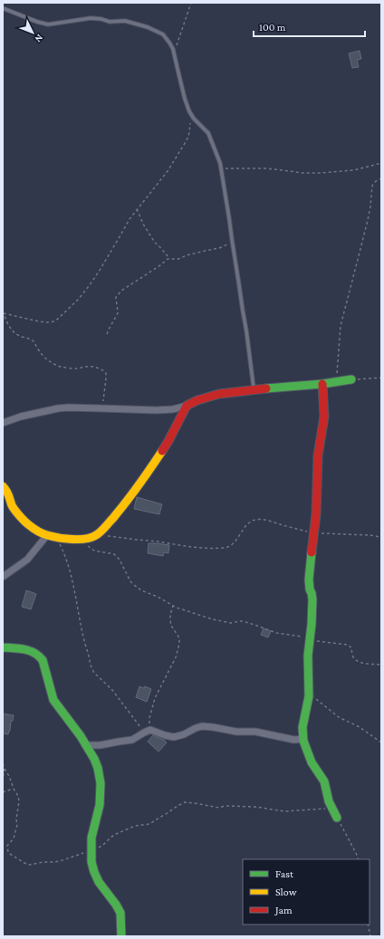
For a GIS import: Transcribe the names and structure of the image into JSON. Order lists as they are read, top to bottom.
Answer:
{
  "legend": ["Fast", "Slow", "Jam"],
  "scale_bar": "100 m",
  "north": "bottom right"
}
